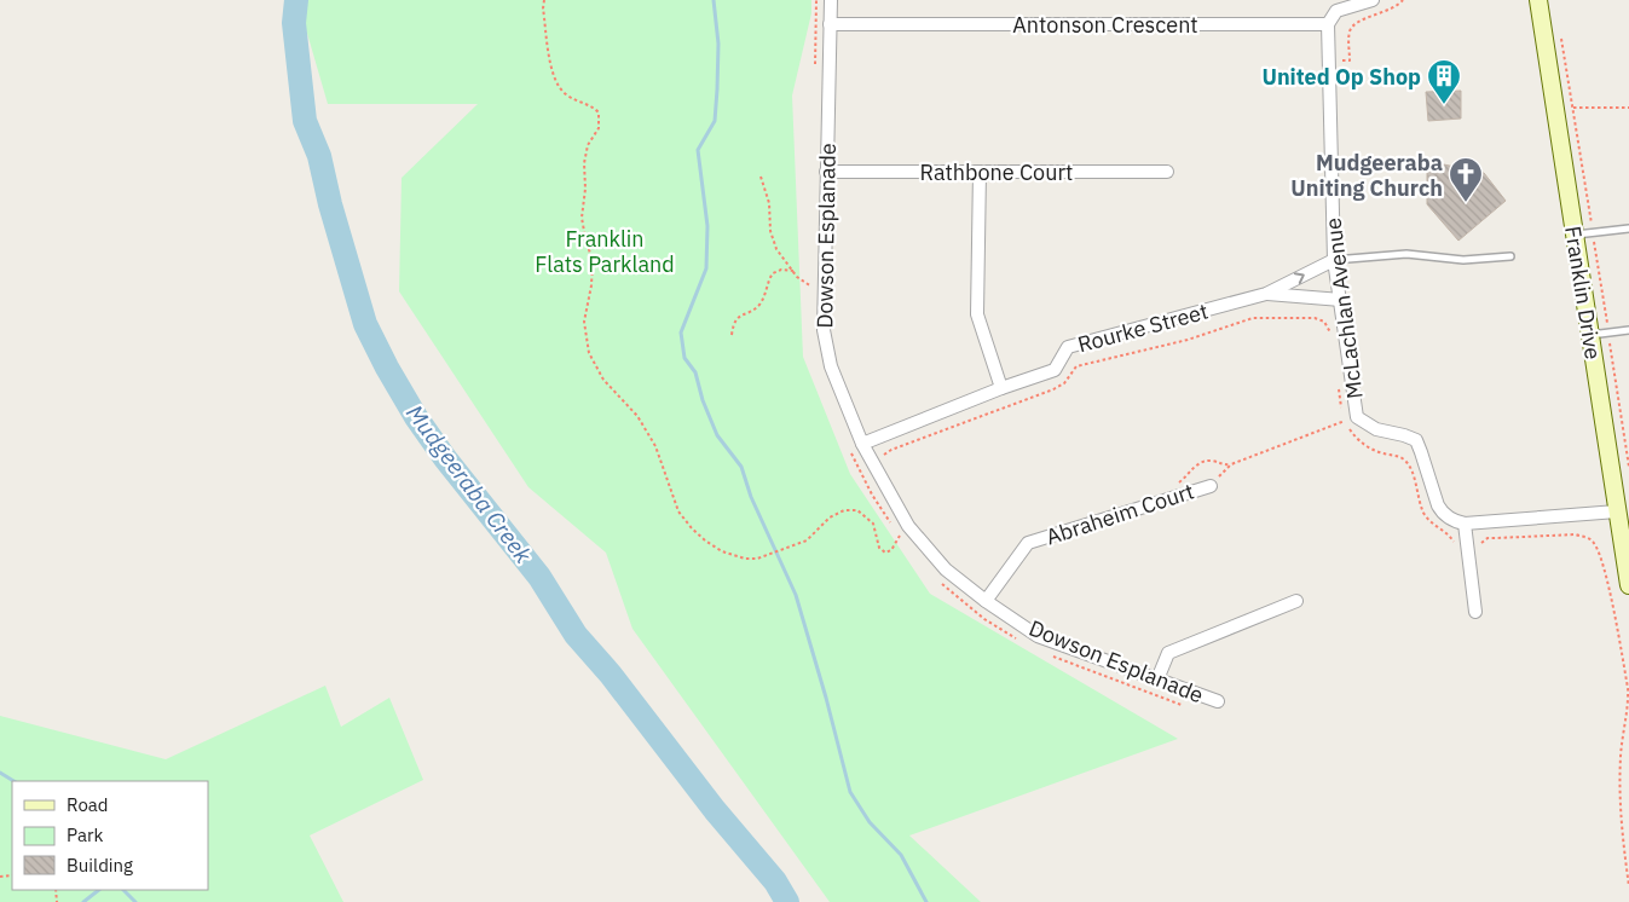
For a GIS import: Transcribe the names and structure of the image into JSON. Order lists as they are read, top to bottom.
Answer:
{
  "streets": {
    "main road": ["Franklin Drive"],
    "street": [
      "Antonson Crescent",
      "Rathbone Court",
      "Dowson Esplanade",
      "McLachlan Avenue",
      "Rourke Street",
      "Abraheim Court"
    ]
  },
  "crossings": [
    ["Antonson Crescent", "Dowson Esplanade"],
    ["Antonson Crescent", "McLachlan Avenue"],
    ["Rathbone Court", "Dowson Esplanade"],
    ["Dowson Esplanade", "Rourke Street"],
    ["Dowson Esplanade", "Abraheim Court"],
    ["McLachlan Avenue", "Rourke Street"]
  ],
  "water": ["Mudgeeraba Creek"],
  "parks": ["Franklin Flats Parkland"],
  "places": {
    "building": ["United Op Shop"],
    "church": ["Mudgeeraba Uniting Church"]
  },
  "legend": ["Road", "Park", "Building"]
}
